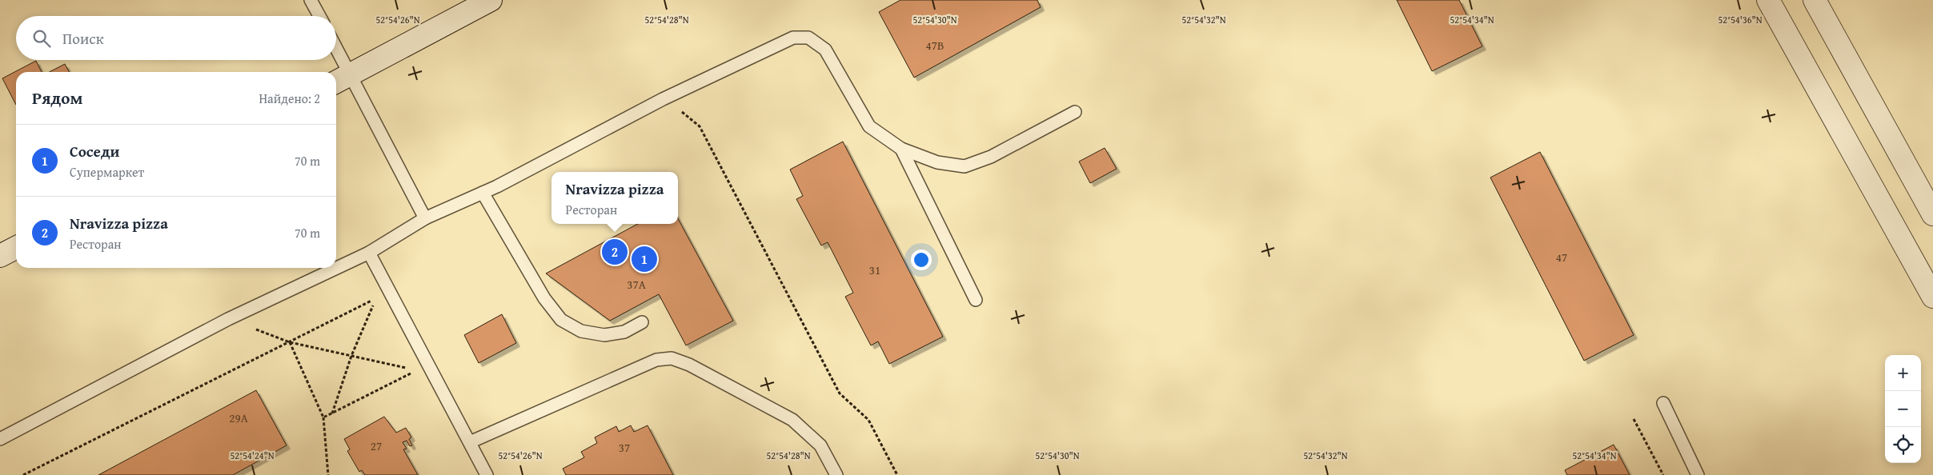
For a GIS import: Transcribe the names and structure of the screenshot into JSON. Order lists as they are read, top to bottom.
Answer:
{
  "house_numbers": [
    "47В",
    "47",
    "31",
    "37А",
    "29А",
    "27",
    "37"
  ],
  "page": {
    "search": "Поиск",
    "heading": ["Рядом", "Найдено: 2"],
    "list": [
      {
        "mark": "1",
        "name": "Соседи",
        "note": "Супермаркет",
        "value": "70 m"
      },
      {
        "mark": "2",
        "name": "Nravizza pizza",
        "note": "Ресторан",
        "value": "70 m"
      }
    ],
    "popup": ["Nravizza pizza", "Ресторан"],
    "pins": ["2", "1"],
    "map_buttons": ["+", "−"]
  },
  "coordinates": [
    "52°54'26\"N",
    "52°54'28\"N",
    "52°54'30\"N",
    "52°54'32\"N",
    "52°54'34\"N",
    "52°54'36\"N",
    "52°54'24\"N"
  ]
}
